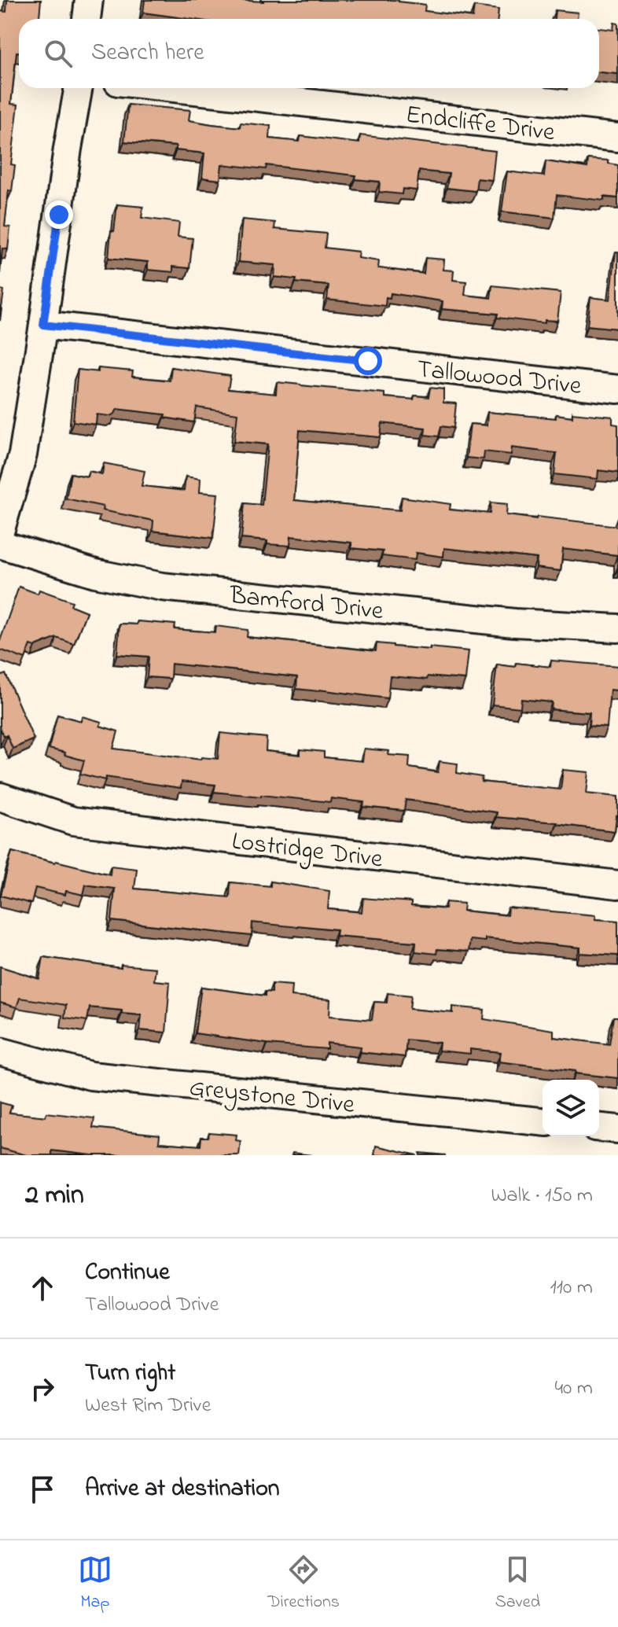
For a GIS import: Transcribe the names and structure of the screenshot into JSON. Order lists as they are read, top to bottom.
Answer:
{
  "streets": {
    "street": [
      "Endcliffe Drive",
      "Tallowood Drive",
      "Bamford Drive",
      "Lostridge Drive",
      "Greystone Drive"
    ]
  },
  "page": {
    "search": "Search here",
    "heading": ["2 min", "Walk · 150 m"],
    "list": [
      ["Continue", "Tallowood Drive", "110 m"],
      ["Turn right", "West Rim Drive", "40 m"],
      "Arrive at destination"
    ],
    "nav": ["Map", "Directions", "Saved"]
  }
}
